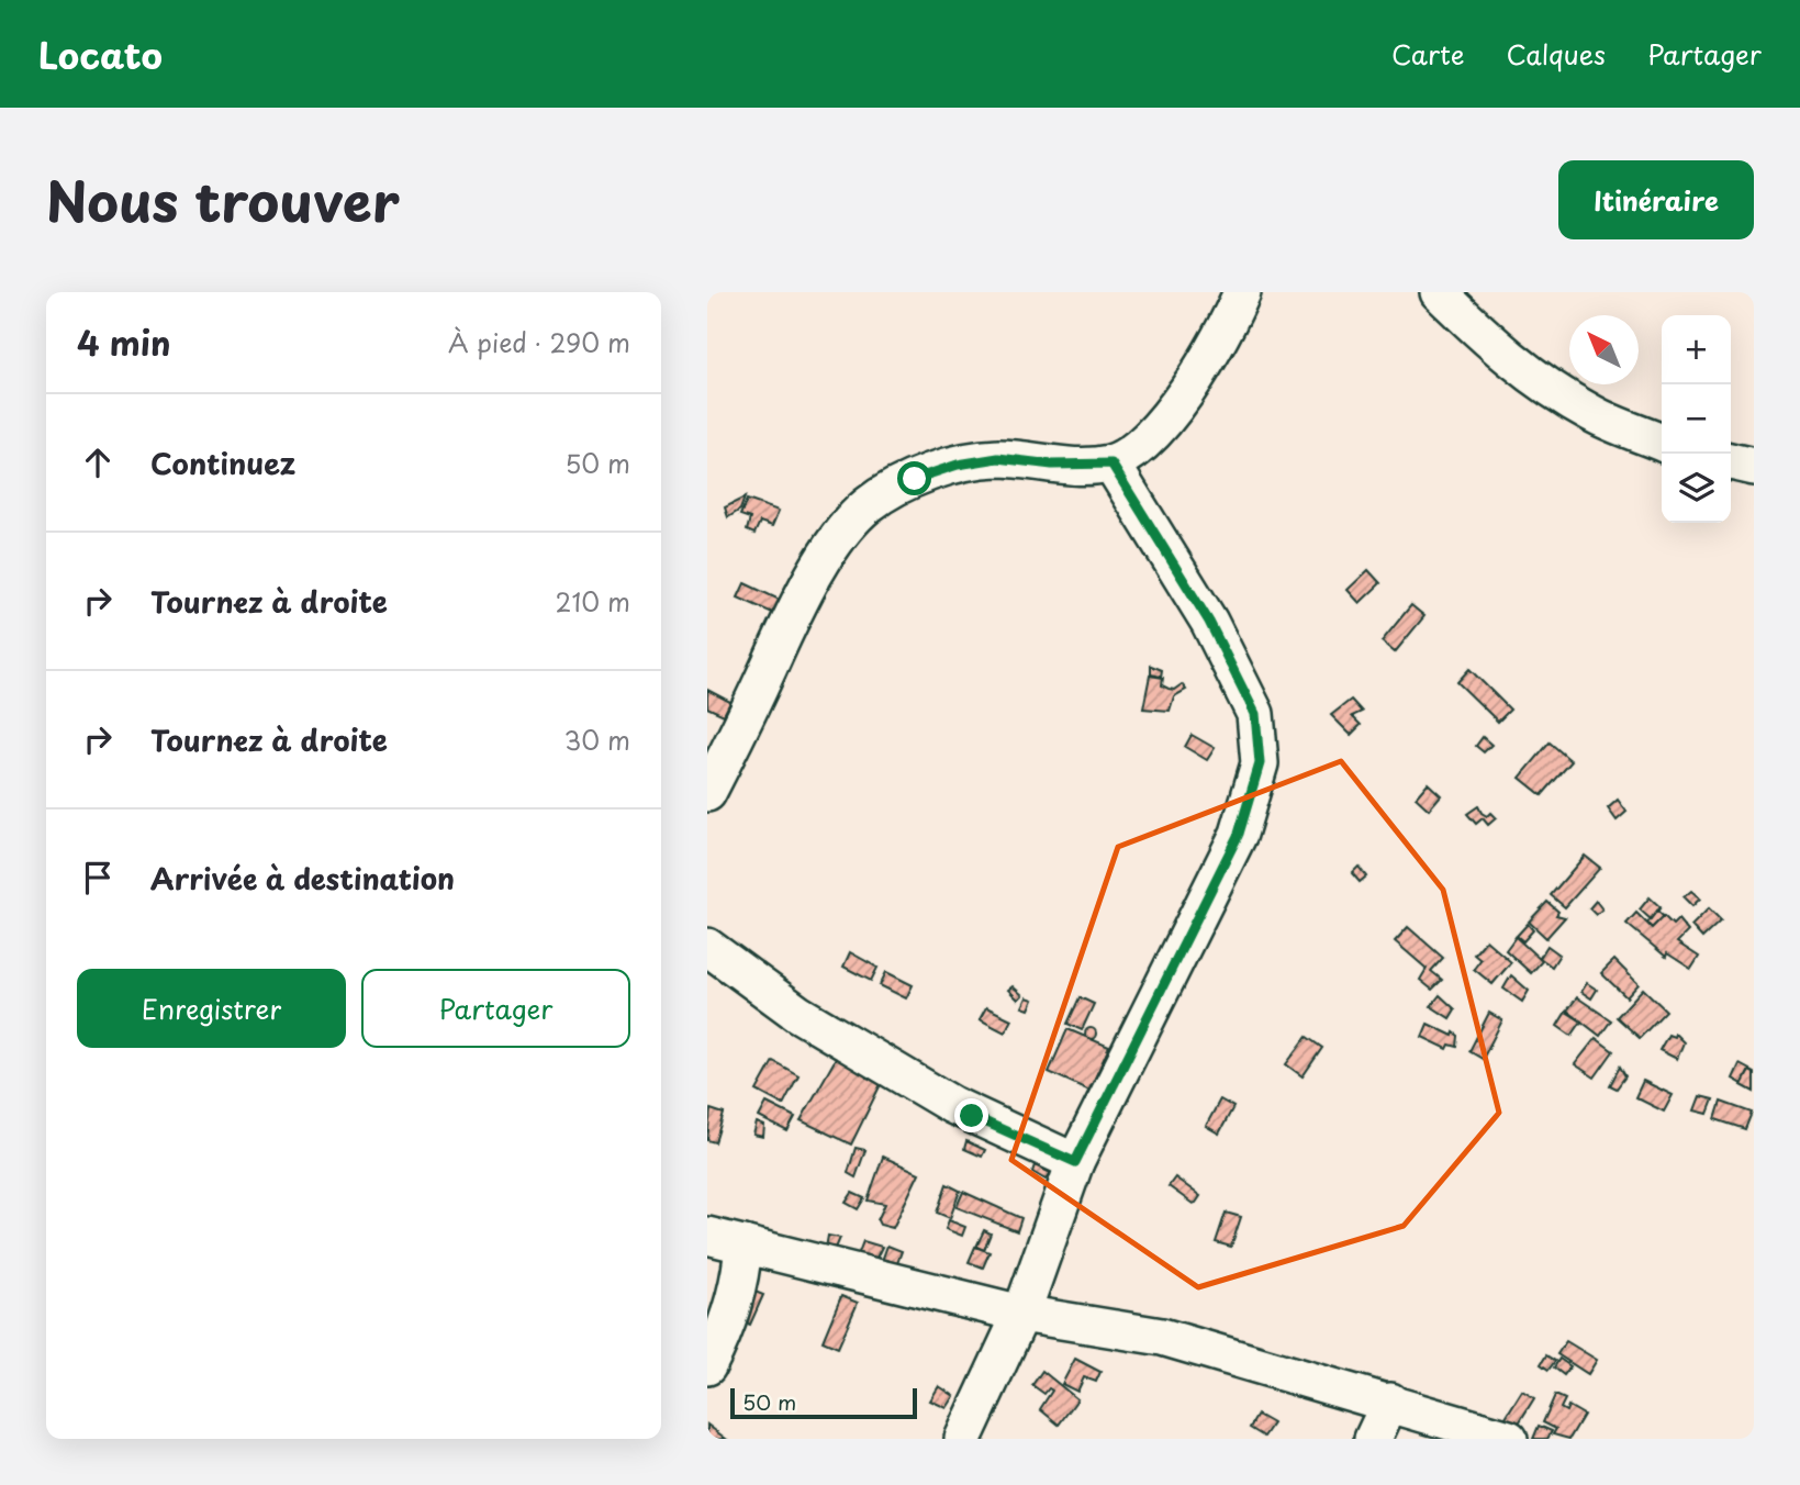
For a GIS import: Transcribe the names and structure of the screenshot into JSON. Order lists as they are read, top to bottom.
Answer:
{
  "scale_bar": "50 m",
  "north": "top left",
  "page": {
    "header": "Locato",
    "nav": ["Carte", "Calques", "Partager"],
    "title": "Nous trouver",
    "buttons": [
      "Itinéraire",
      ["Enregistrer", "Partager"]
    ],
    "heading": ["4 min", "À pied · 290 m"],
    "map_buttons": ["+", "−"],
    "list": [
      ["Continuez", "50 m"],
      ["Tournez à droite", "210 m"],
      ["Tournez à droite", "30 m"],
      "Arrivée à destination"
    ],
    "scale": "50 m"
  }
}
